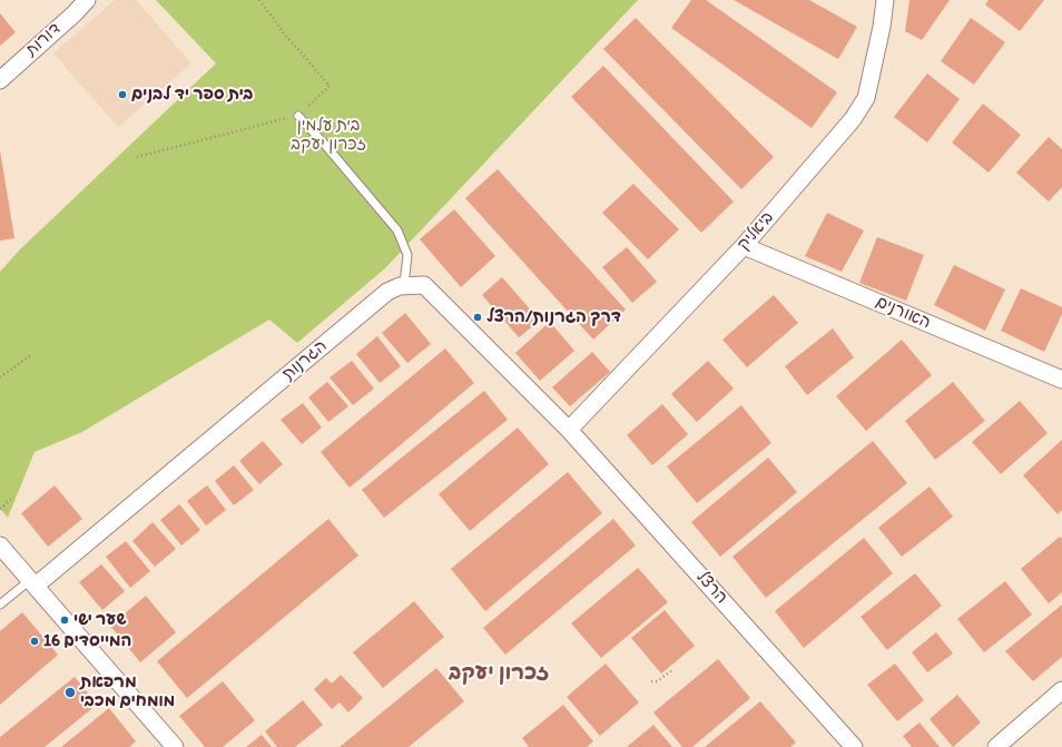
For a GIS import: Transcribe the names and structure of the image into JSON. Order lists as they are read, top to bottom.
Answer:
{
  "streets": {
    "street": [
      "דורות",
      "ביאליק",
      "האורנים",
      "הגרנות",
      "הרצל"
    ]
  },
  "crossings": [
    ["ביאליק", "האורנים"],
    ["ביאליק", "הגרנות"],
    ["ביאליק", "הרצל"],
    ["הגרנות", "הרצל"]
  ],
  "districts": ["זכרון יעקב"],
  "parks": ["בית עלמין זכרון יעקב"],
  "places": [
    "בית ספר יד לבנים",
    "דרך הגרנות/הרצל",
    "שער ישי",
    "16 המייסדים",
    "מרפאת מומחים מכבי"
  ]
}
